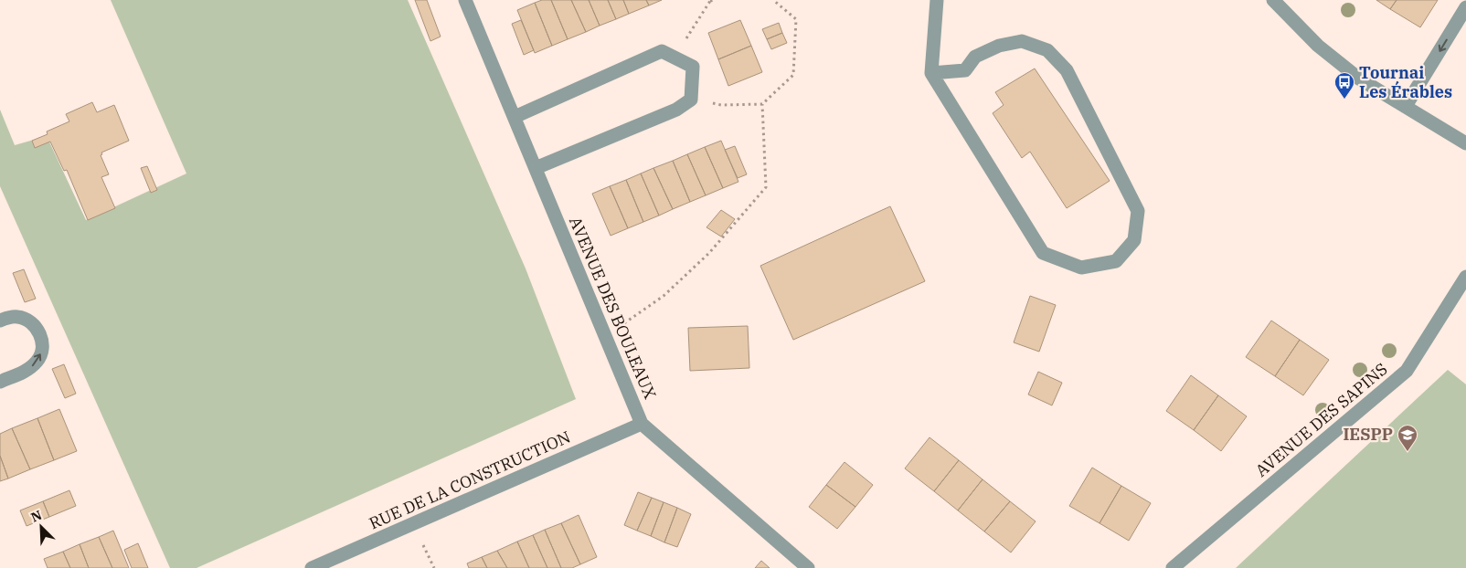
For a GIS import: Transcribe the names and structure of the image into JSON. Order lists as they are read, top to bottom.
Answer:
{
  "streets": {
    "street": ["AVENUE DES BOULEAUX", "AVENUE DES SAPINS", "RUE DE LA CONSTRUCTION"]
  },
  "crossings": [
    ["AVENUE DES BOULEAUX", "RUE DE LA CONSTRUCTION"]
  ],
  "places": {
    "bus stop": ["Tournai Les Érables"],
    "school or university": ["IESPP"]
  },
  "north": "top left"
}
